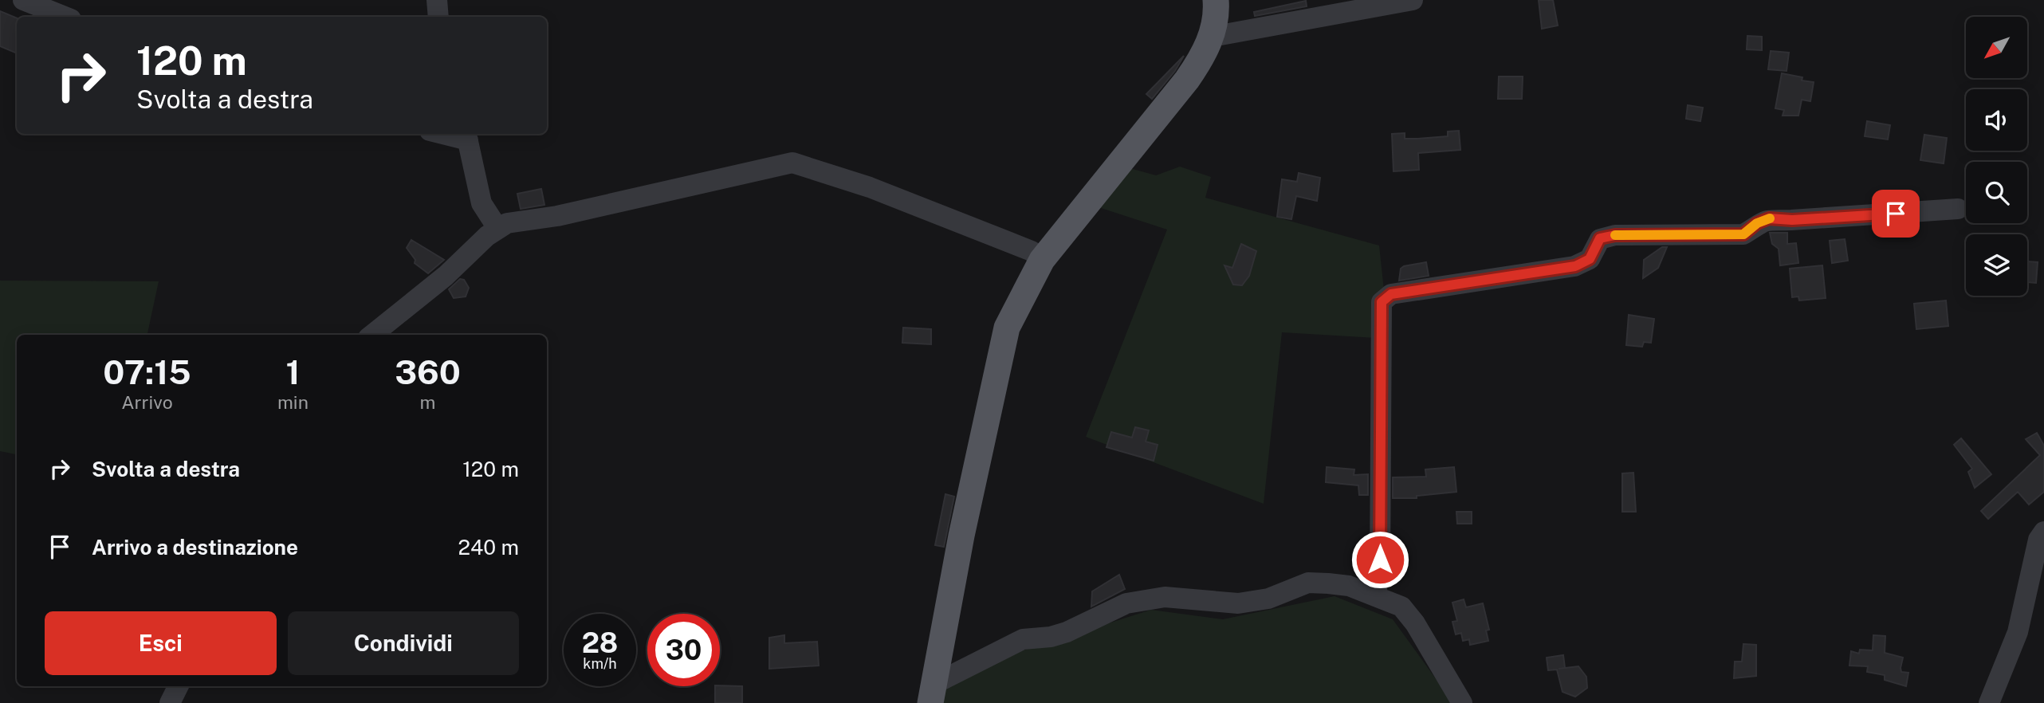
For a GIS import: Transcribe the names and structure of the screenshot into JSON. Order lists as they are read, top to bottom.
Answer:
{
  "north": "bottom left",
  "page": {
    "turn": ["120 m", "Svolta a destra"],
    "eta": [
      "07:15",
      "Arrivo",
      "1",
      "min",
      "360",
      "m"
    ],
    "list": [
      {
        "name": "Svolta a destra",
        "value": "120 m"
      },
      {
        "name": "Arrivo a destinazione",
        "value": "240 m"
      }
    ],
    "buttons": ["Esci", "Condividi"],
    "speed": "28 km/h",
    "limit": "30"
  }
}
